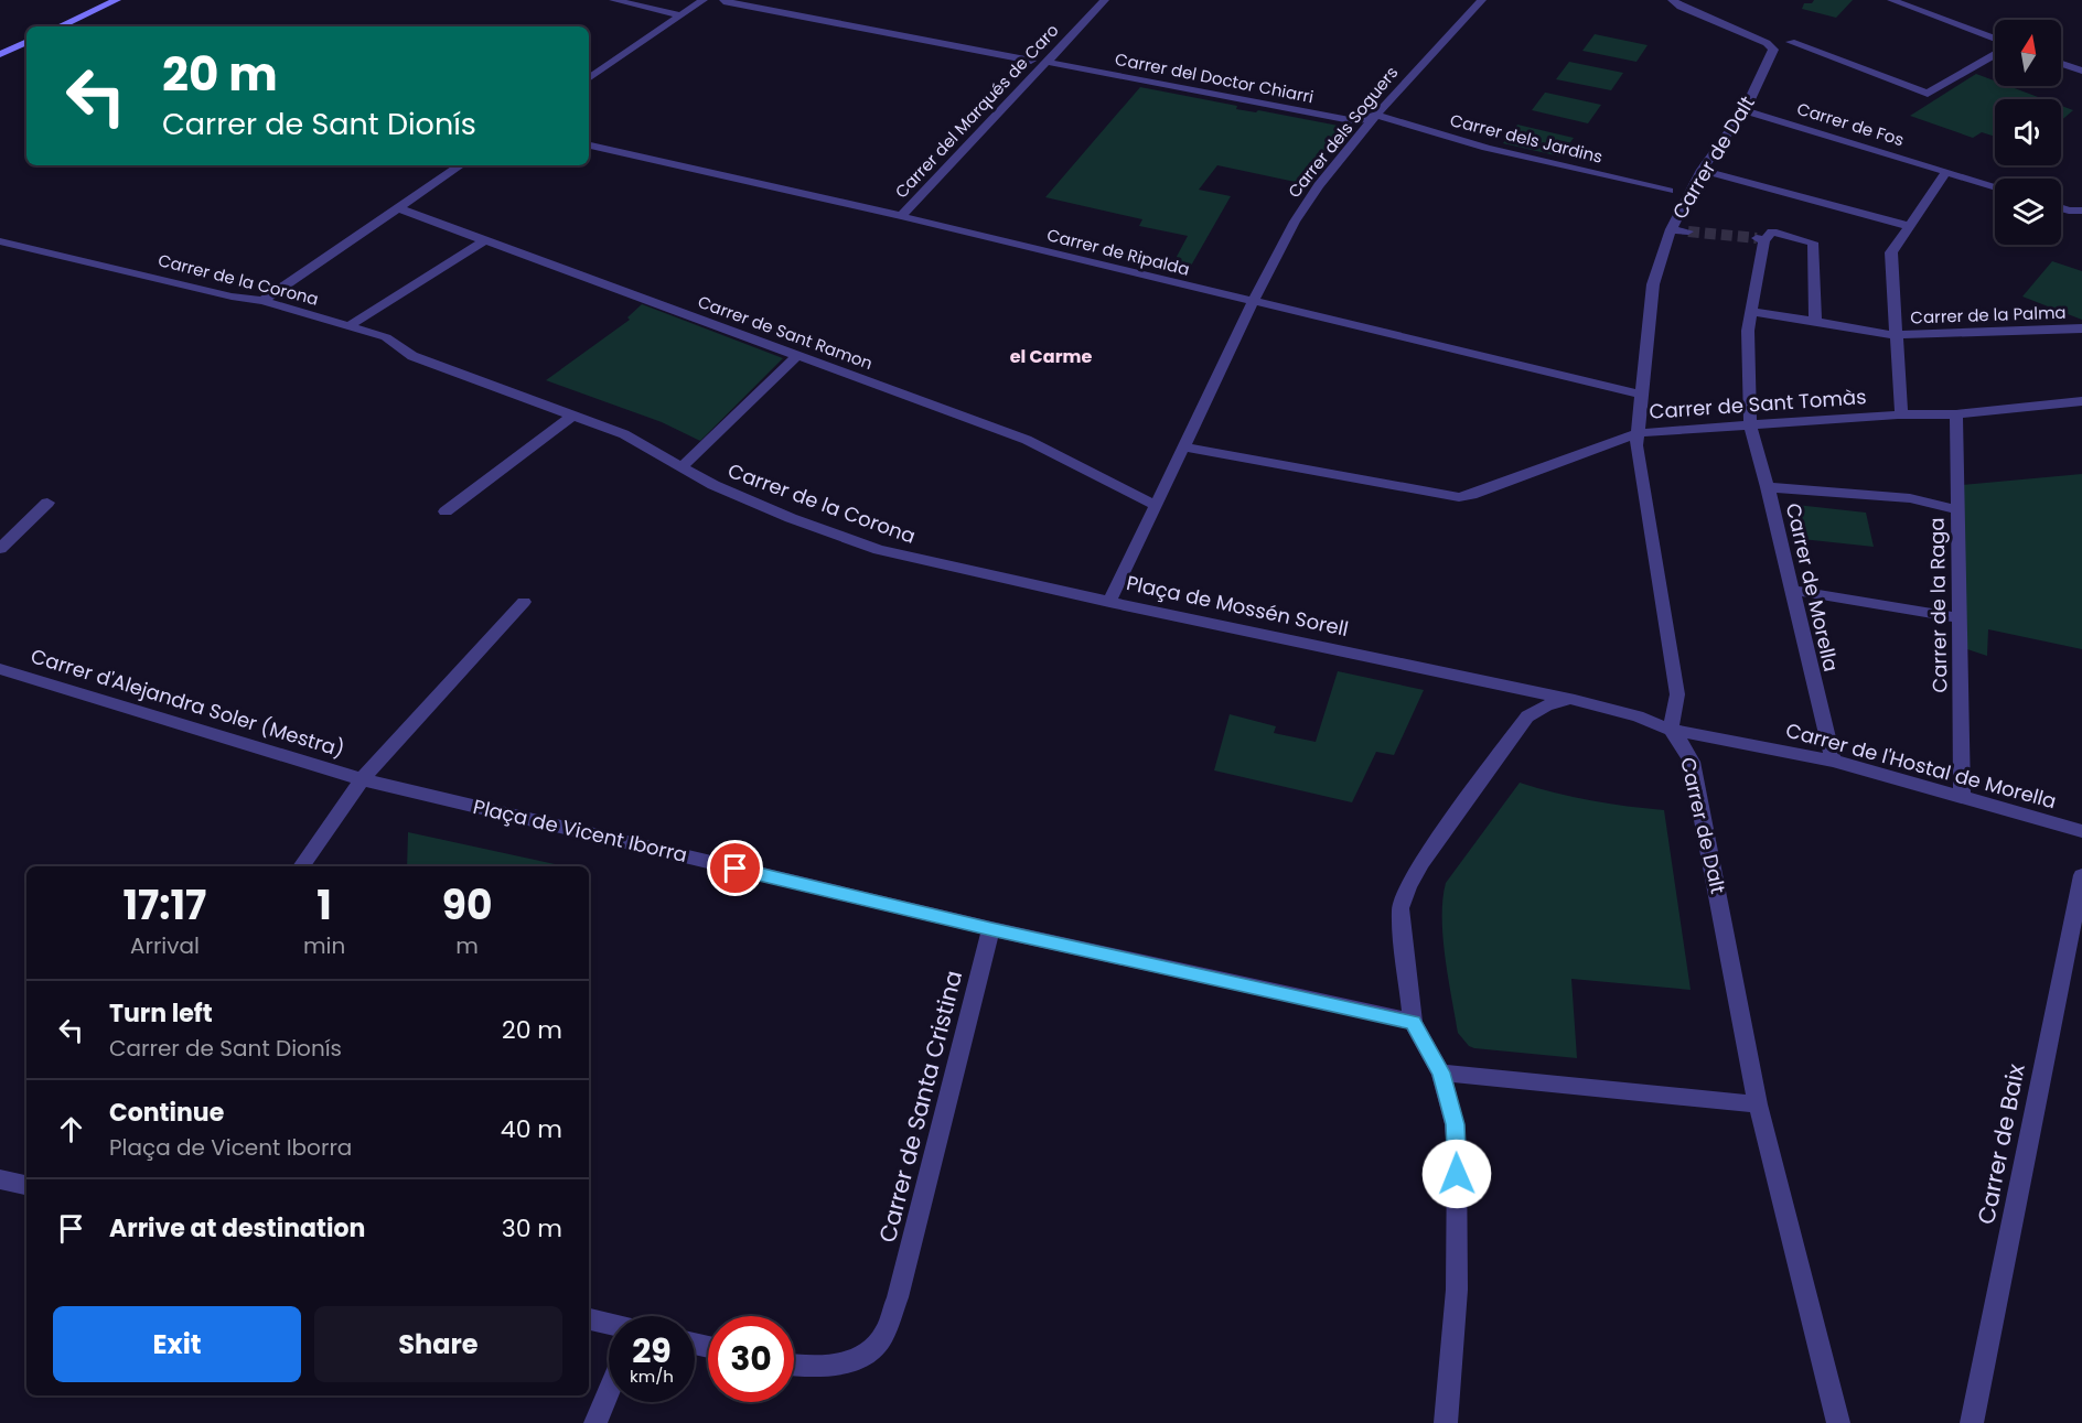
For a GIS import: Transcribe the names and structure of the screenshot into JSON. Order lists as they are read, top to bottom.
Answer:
{
  "streets": {
    "street": [
      "Carrer del Doctor Chiarri",
      "Carrer del Marqués de Caro",
      "Carrer de Fos",
      "Carrer dels Soguers",
      "Carrer dels Jardins",
      "Carrer de Dalt",
      "Carrer de Ripalda",
      "Carrer de la Corona",
      "Carrer de la Palma",
      "Carrer de Sant Ramon",
      "Carrer de Sant Tomàs",
      "Carrer de Morella",
      "Carrer de la Raga",
      "Plaça de Mossén Sorell",
      "Carrer d'Alejandra Soler (Mestra)",
      "Carrer de l'Hostal de Morella",
      "Plaça de Vicent Iborra",
      "Carrer de Santa Cristina",
      "Carrer de Baix"
    ]
  },
  "crossings": [
    ["Carrer del Doctor Chiarri", "Carrer del Marqués de Caro"],
    ["Carrer del Doctor Chiarri", "Carrer dels Soguers"],
    ["Carrer del Doctor Chiarri", "Carrer dels Jardins"],
    ["Carrer del Marqués de Caro", "Carrer de Ripalda"],
    ["Carrer de Fos", "Carrer de Dalt"],
    ["Carrer dels Soguers", "Carrer dels Jardins"],
    ["Carrer dels Soguers", "Carrer de Ripalda"],
    ["Carrer dels Soguers", "Carrer de Sant Tomàs"],
    ["Carrer dels Soguers", "Plaça de Mossén Sorell"],
    ["Carrer de Dalt", "Carrer de Ripalda"],
    ["Carrer de Dalt", "Carrer de Sant Tomàs"],
    ["Carrer de Dalt", "Plaça de Mossén Sorell"],
    ["Carrer de Dalt", "Carrer de l'Hostal de Morella"],
    ["Carrer de la Corona", "Plaça de Mossén Sorell"],
    ["Carrer de la Palma", "Carrer de Morella"],
    ["Carrer de Sant Ramon", "Plaça de Mossén Sorell"],
    ["Carrer de Sant Tomàs", "Carrer de Morella"],
    ["Carrer de Sant Tomàs", "Carrer de la Raga"],
    ["Carrer de Sant Tomàs", "Plaça de Mossén Sorell"],
    ["Carrer de Morella", "Carrer de l'Hostal de Morella"],
    ["Carrer de la Raga", "Carrer de l'Hostal de Morella"],
    ["Plaça de Mossén Sorell", "Carrer de l'Hostal de Morella"],
    ["Carrer d'Alejandra Soler (Mestra)", "Plaça de Vicent Iborra"],
    ["Plaça de Vicent Iborra", "Carrer de Santa Cristina"]
  ],
  "districts": ["el Carme"],
  "north": "top",
  "page": {
    "turn": ["20 m", "Carrer de Sant Dionís"],
    "eta": [
      "17:17",
      "Arrival",
      "1",
      "min",
      "90",
      "m"
    ],
    "list": [
      {
        "name": "Turn left",
        "note": "Carrer de Sant Dionís",
        "value": "20 m"
      },
      {
        "name": "Continue",
        "note": "Plaça de Vicent Iborra",
        "value": "40 m"
      },
      {
        "name": "Arrive at destination",
        "value": "30 m"
      }
    ],
    "buttons": ["Exit", "Share"],
    "speed": "29 km/h",
    "limit": "30"
  }
}
